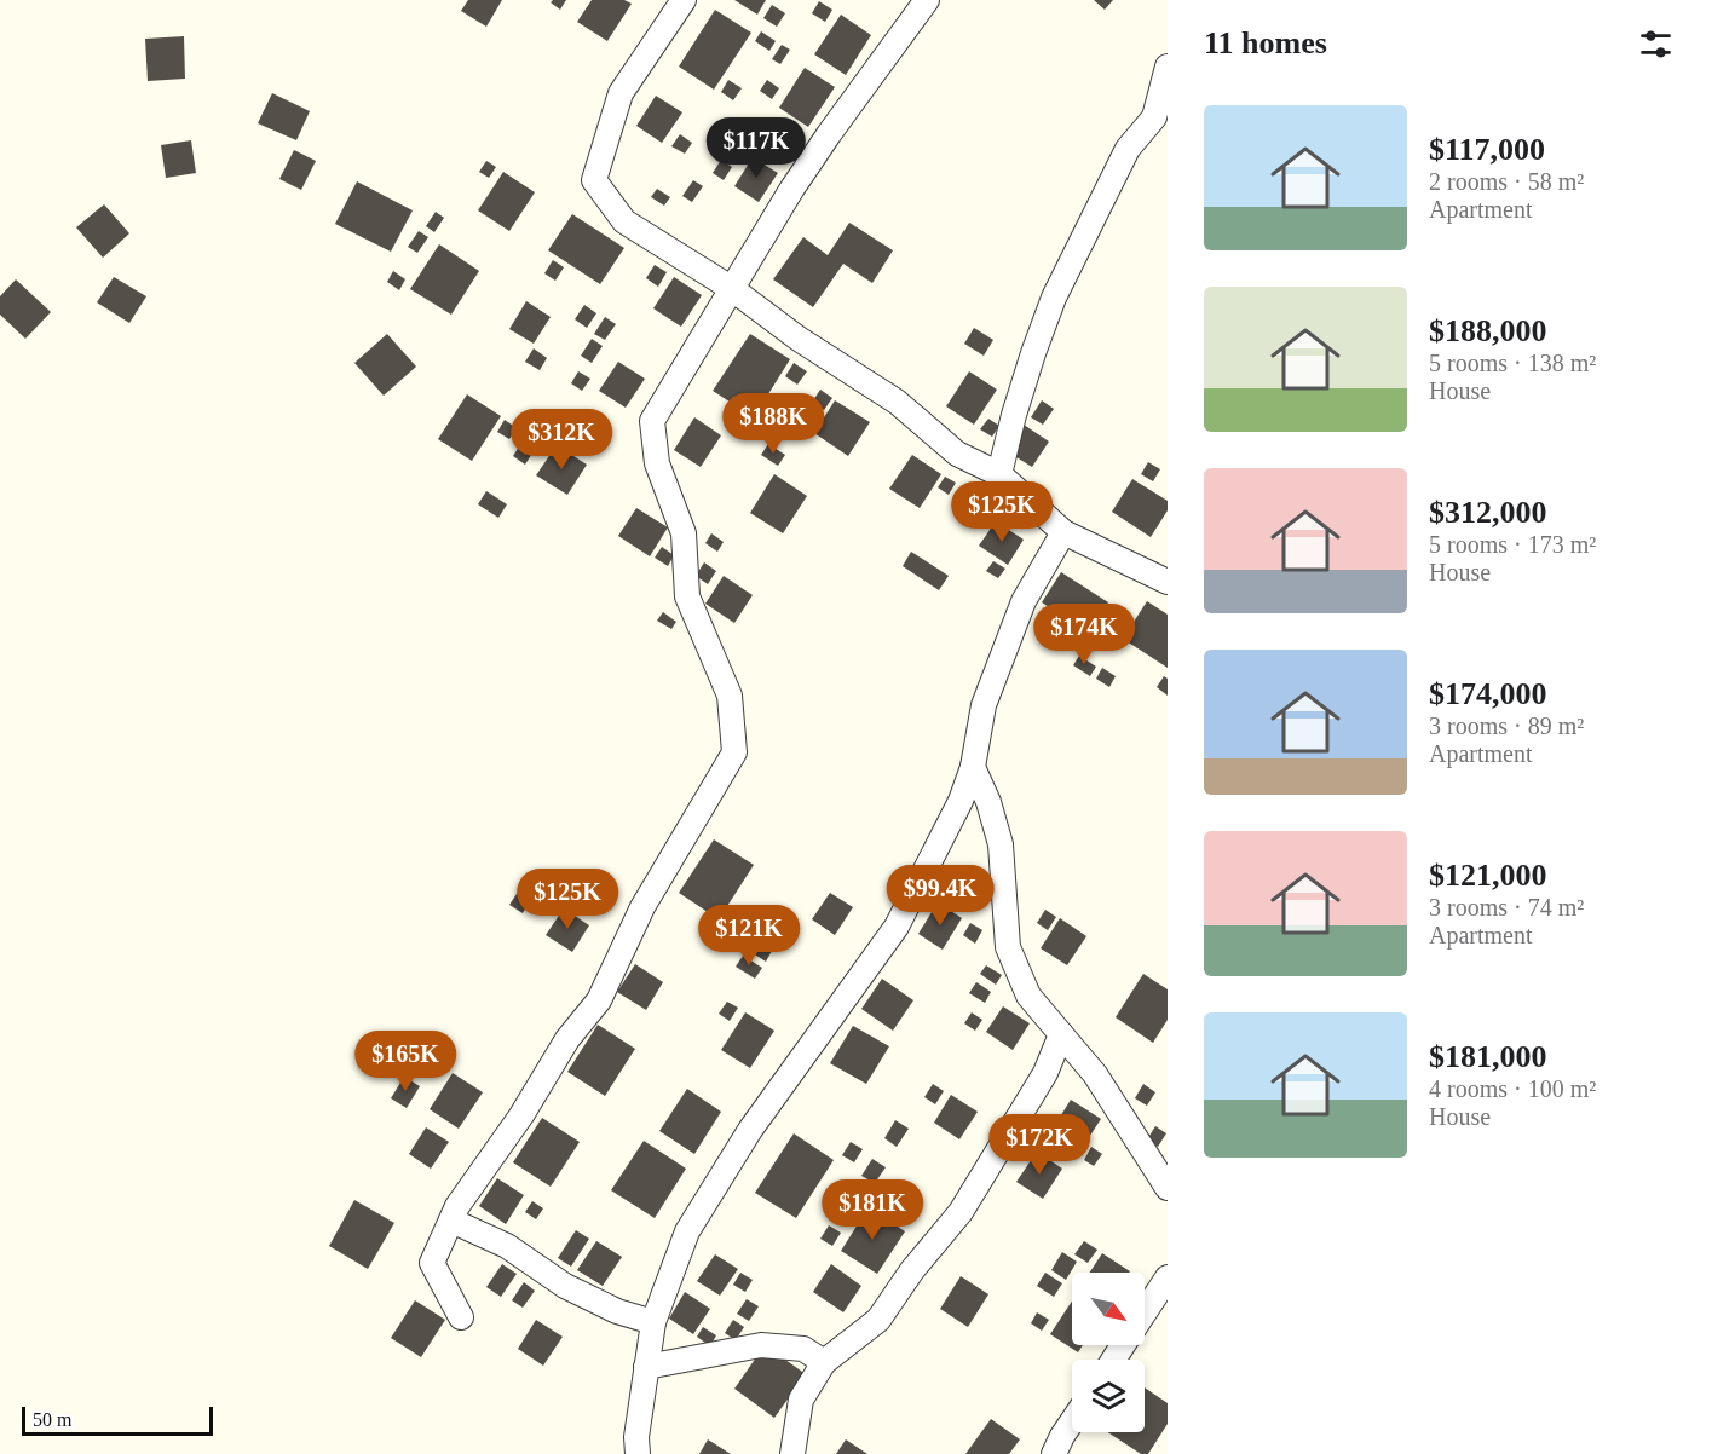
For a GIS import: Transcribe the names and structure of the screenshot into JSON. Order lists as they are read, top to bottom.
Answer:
{
  "scale_bar": "50 m",
  "north": "bottom right",
  "page": {
    "heading": "11 homes",
    "list": [
      {
        "name": "$117,000",
        "note": "2 rooms · 58 m² · Apartment"
      },
      {
        "name": "$188,000",
        "note": "5 rooms · 138 m² · House"
      },
      {
        "name": "$312,000",
        "note": "5 rooms · 173 m² · House"
      },
      {
        "name": "$174,000",
        "note": "3 rooms · 89 m² · Apartment"
      },
      {
        "name": "$121,000",
        "note": "3 rooms · 74 m² · Apartment"
      },
      {
        "name": "$181,000",
        "note": "4 rooms · 100 m² · House"
      }
    ],
    "price": [
      "$117K",
      "$188K",
      "$312K",
      "$125K",
      "$174K",
      "$99.4K",
      "$125K",
      "$121K",
      "$165K",
      "$172K",
      "$181K"
    ],
    "scale": "50 m"
  }
}
